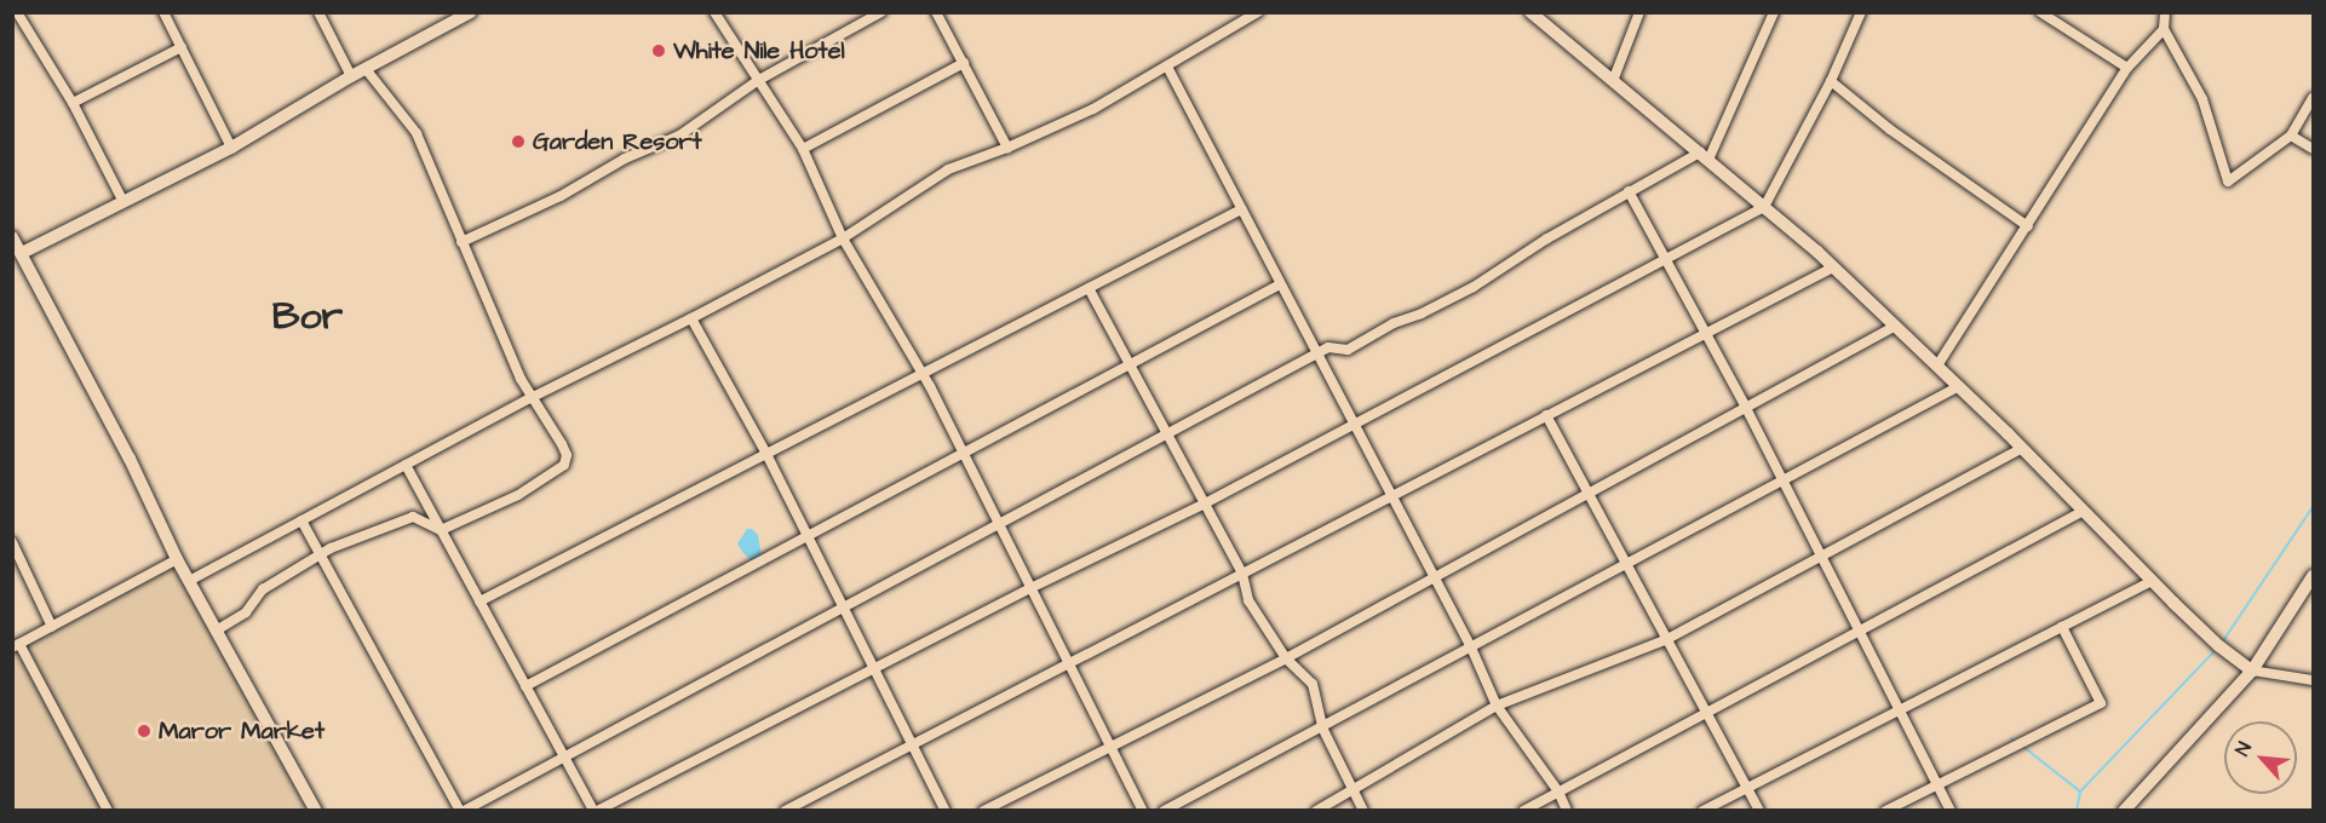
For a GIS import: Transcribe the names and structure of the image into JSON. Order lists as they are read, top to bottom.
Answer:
{
  "districts": ["Bor"],
  "places": ["White Nile Hotel", "Garden Resort", "Maror Market"],
  "north": "top left"
}
